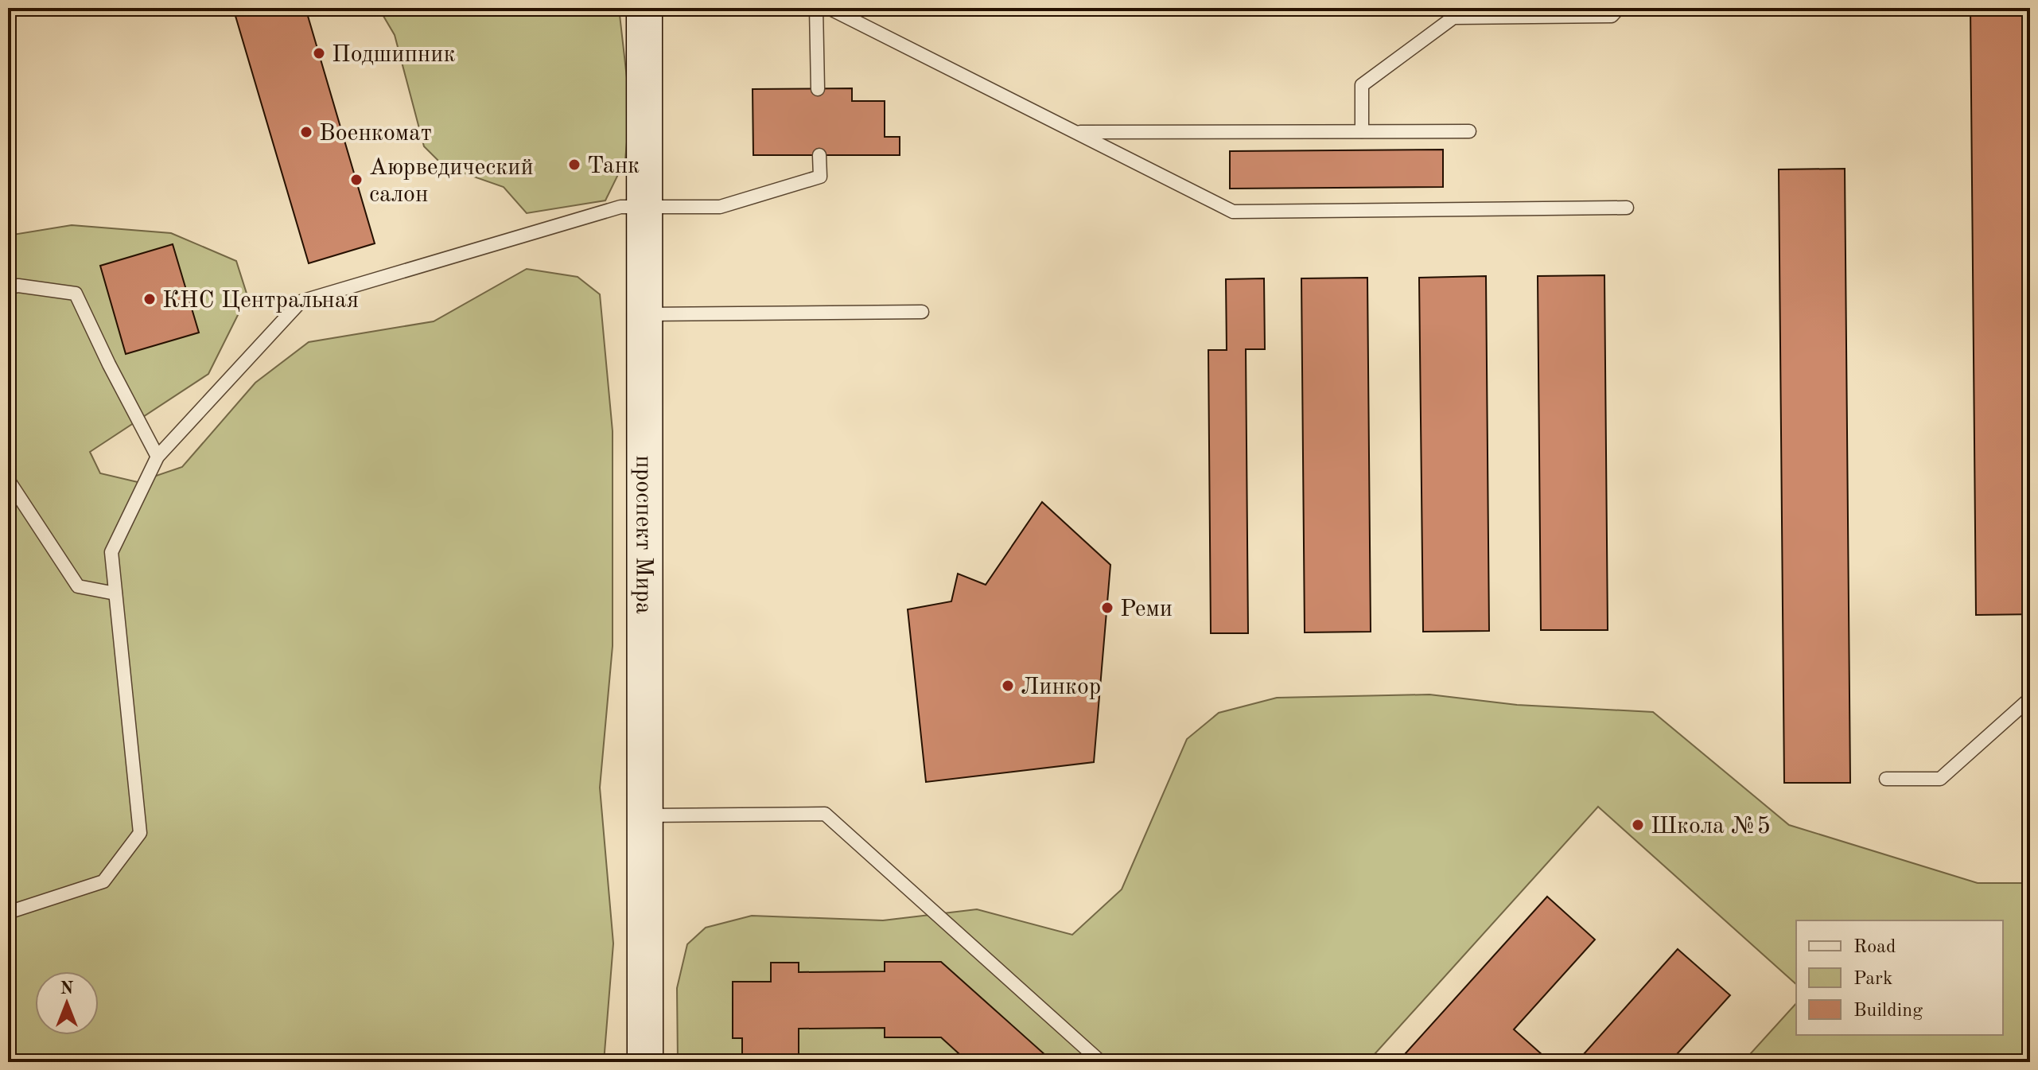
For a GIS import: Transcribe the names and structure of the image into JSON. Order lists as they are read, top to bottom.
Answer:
{
  "streets": {
    "street": ["проспект Мира"]
  },
  "places": [
    "Подшипник",
    "Военкомат",
    "Танк",
    "Аюрведический салон",
    "КНС Центральная",
    "Реми",
    "Линкор",
    "Школа №5"
  ],
  "legend": ["Road", "Park", "Building"],
  "north": "top"
}
